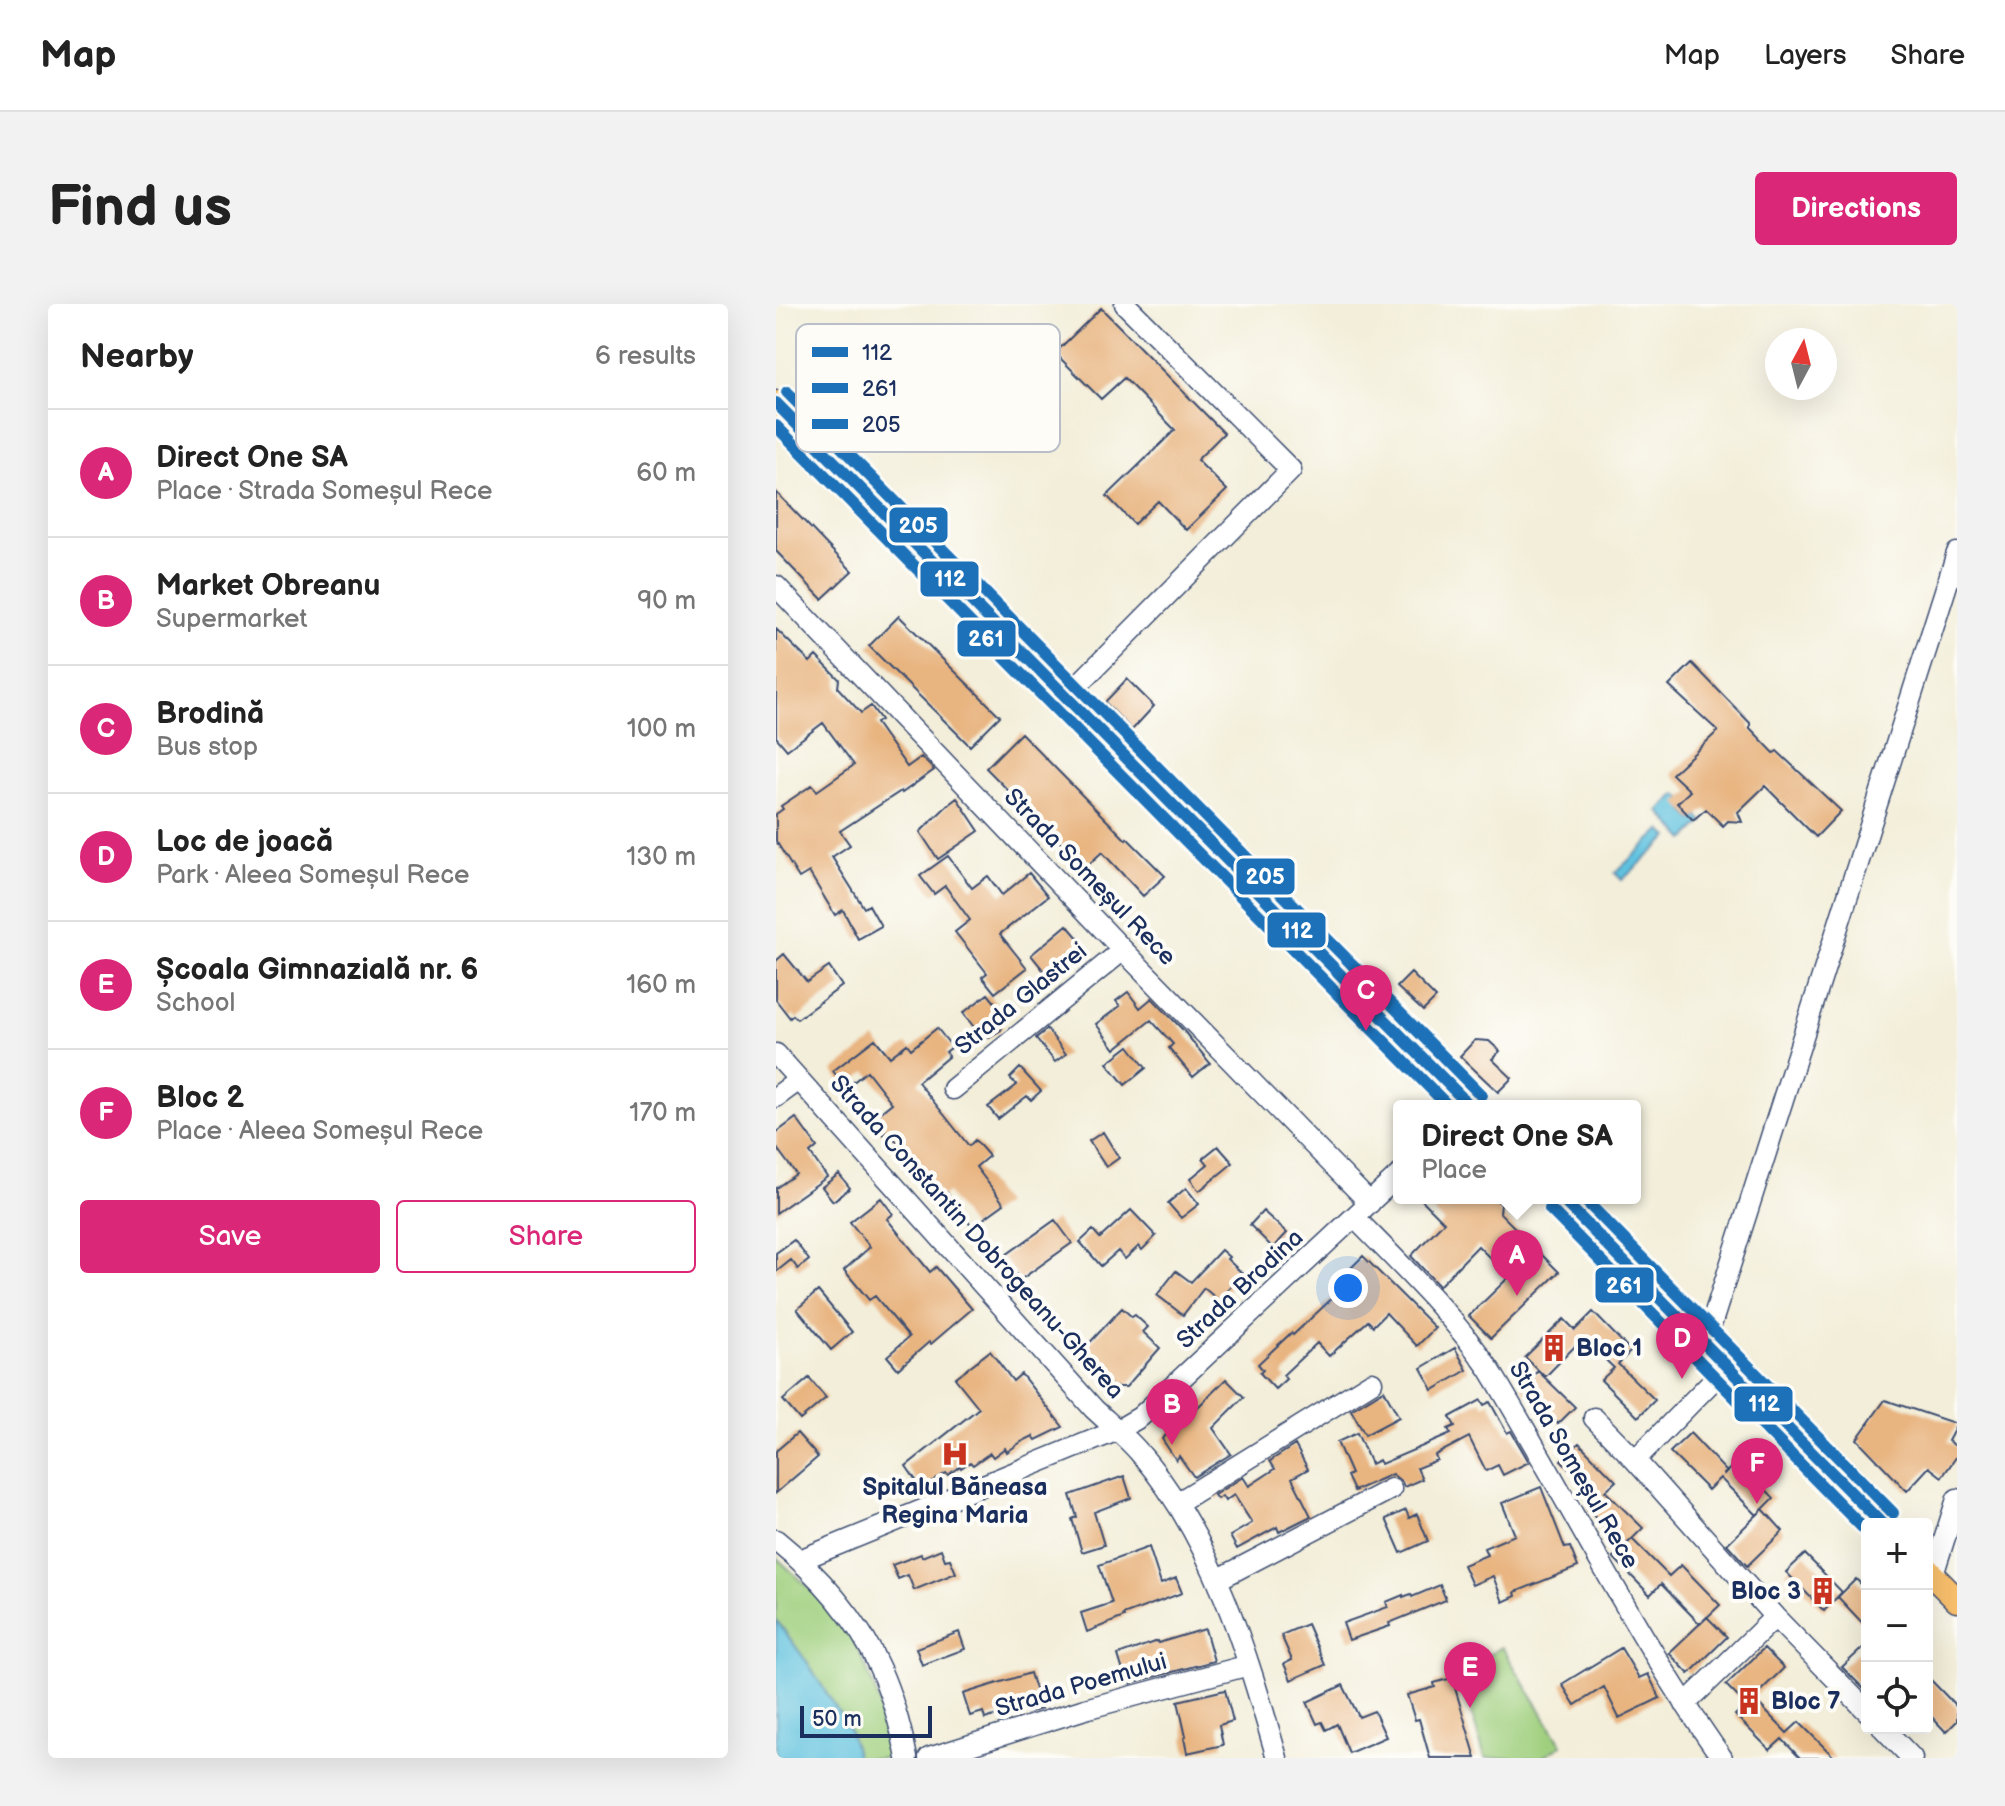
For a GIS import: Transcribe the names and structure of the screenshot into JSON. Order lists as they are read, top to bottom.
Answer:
{
  "streets": {
    "street": [
      "Strada Someșul Rece",
      "Strada Glastrei",
      "Strada Constantin Dobrogeanu-Gherea",
      "Strada Brodina",
      "Strada Poemului"
    ]
  },
  "crossings": [
    ["Strada Someșul Rece", "Strada Glastrei"],
    ["Strada Someșul Rece", "Strada Brodina"],
    ["Strada Constantin Dobrogeanu-Gherea", "Strada Brodina"],
    ["Strada Constantin Dobrogeanu-Gherea", "Strada Poemului"]
  ],
  "places": {
    "building": ["Bloc 1", "Bloc 3", "Bloc 7"],
    "hospital": ["Spitalul Băneasa Regina Maria"]
  },
  "lines": ["transit line 205", "transit line 112", "transit line 261"],
  "legend": ["112", "261", "205"],
  "scale_bar": "50 m",
  "north": "top",
  "page": {
    "header": "Map",
    "nav": ["Map", "Layers", "Share"],
    "buttons": [
      "Directions",
      ["Save", "Share"]
    ],
    "title": "Find us",
    "heading": ["Nearby", "6 results"],
    "list": [
      {
        "mark": "A",
        "name": "Direct One SA",
        "note": "Place · Strada Someșul Rece",
        "value": "60 m"
      },
      {
        "mark": "B",
        "name": "Market Obreanu",
        "note": "Supermarket",
        "value": "90 m"
      },
      {
        "mark": "C",
        "name": "Brodină",
        "note": "Bus stop",
        "value": "100 m"
      },
      {
        "mark": "D",
        "name": "Loc de joacă",
        "note": "Park · Aleea Someșul Rece",
        "value": "130 m"
      },
      {
        "mark": "E",
        "name": "Școala Gimnazială nr. 6",
        "note": "School",
        "value": "160 m"
      },
      {
        "mark": "F",
        "name": "Bloc 2",
        "note": "Place · Aleea Someșul Rece",
        "value": "170 m"
      }
    ],
    "pins": [
      "C",
      "A",
      "D",
      "B",
      "F",
      "E"
    ],
    "popup": ["Direct One SA", "Place"],
    "map_buttons": ["+", "−"],
    "scale": "50 m"
  }
}
